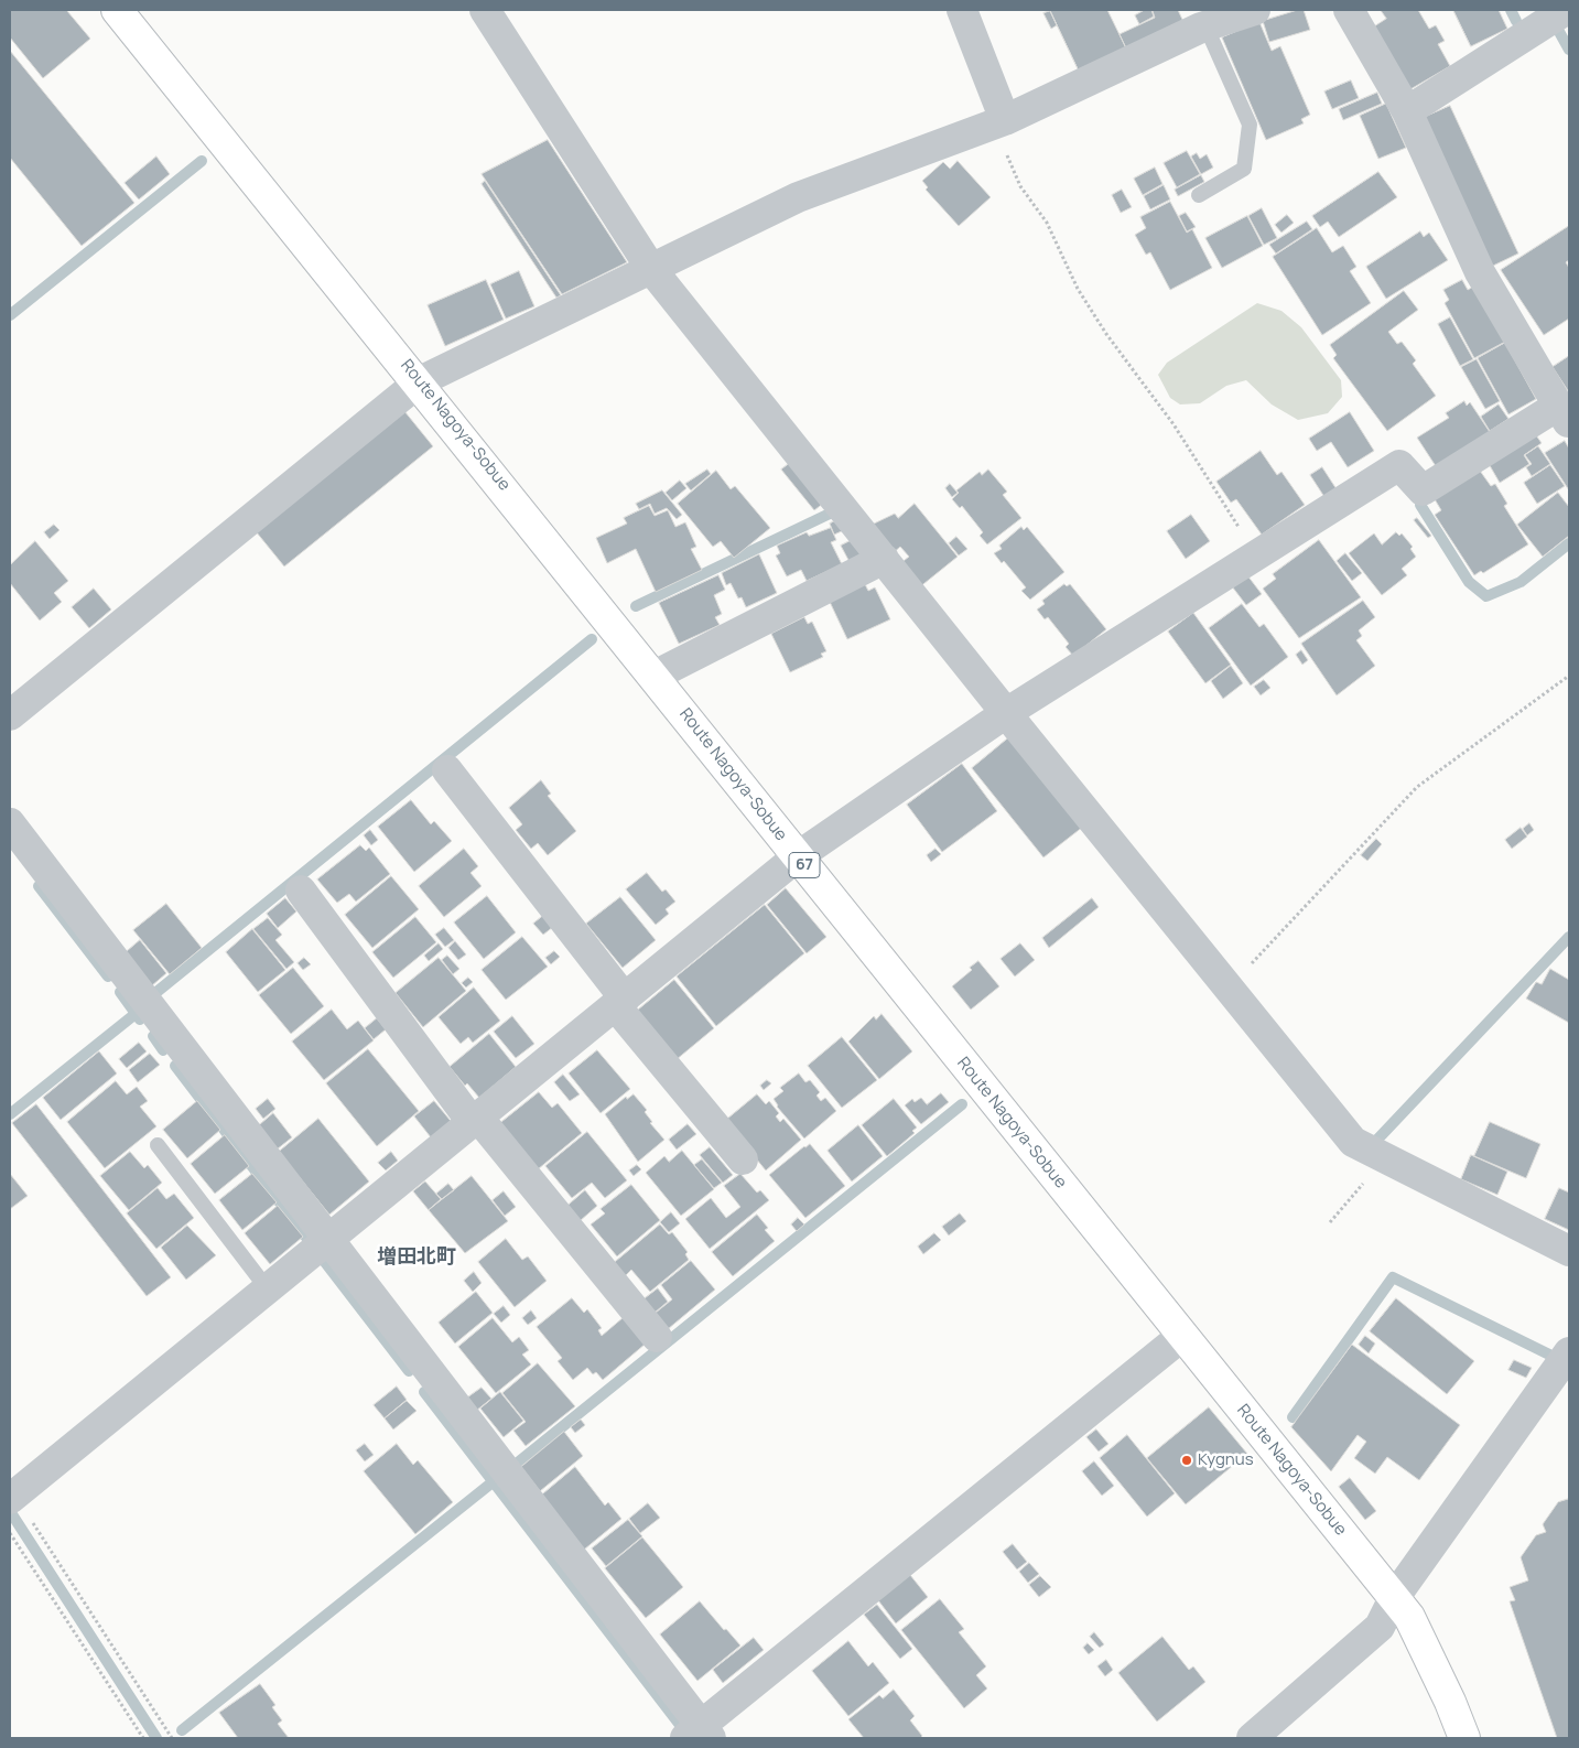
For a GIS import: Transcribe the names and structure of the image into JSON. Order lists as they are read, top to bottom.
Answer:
{
  "streets": {
    "main road": ["Route Nagoya-Sobue", "67"]
  },
  "districts": ["増田北町"],
  "places": ["Kygnus"]
}
